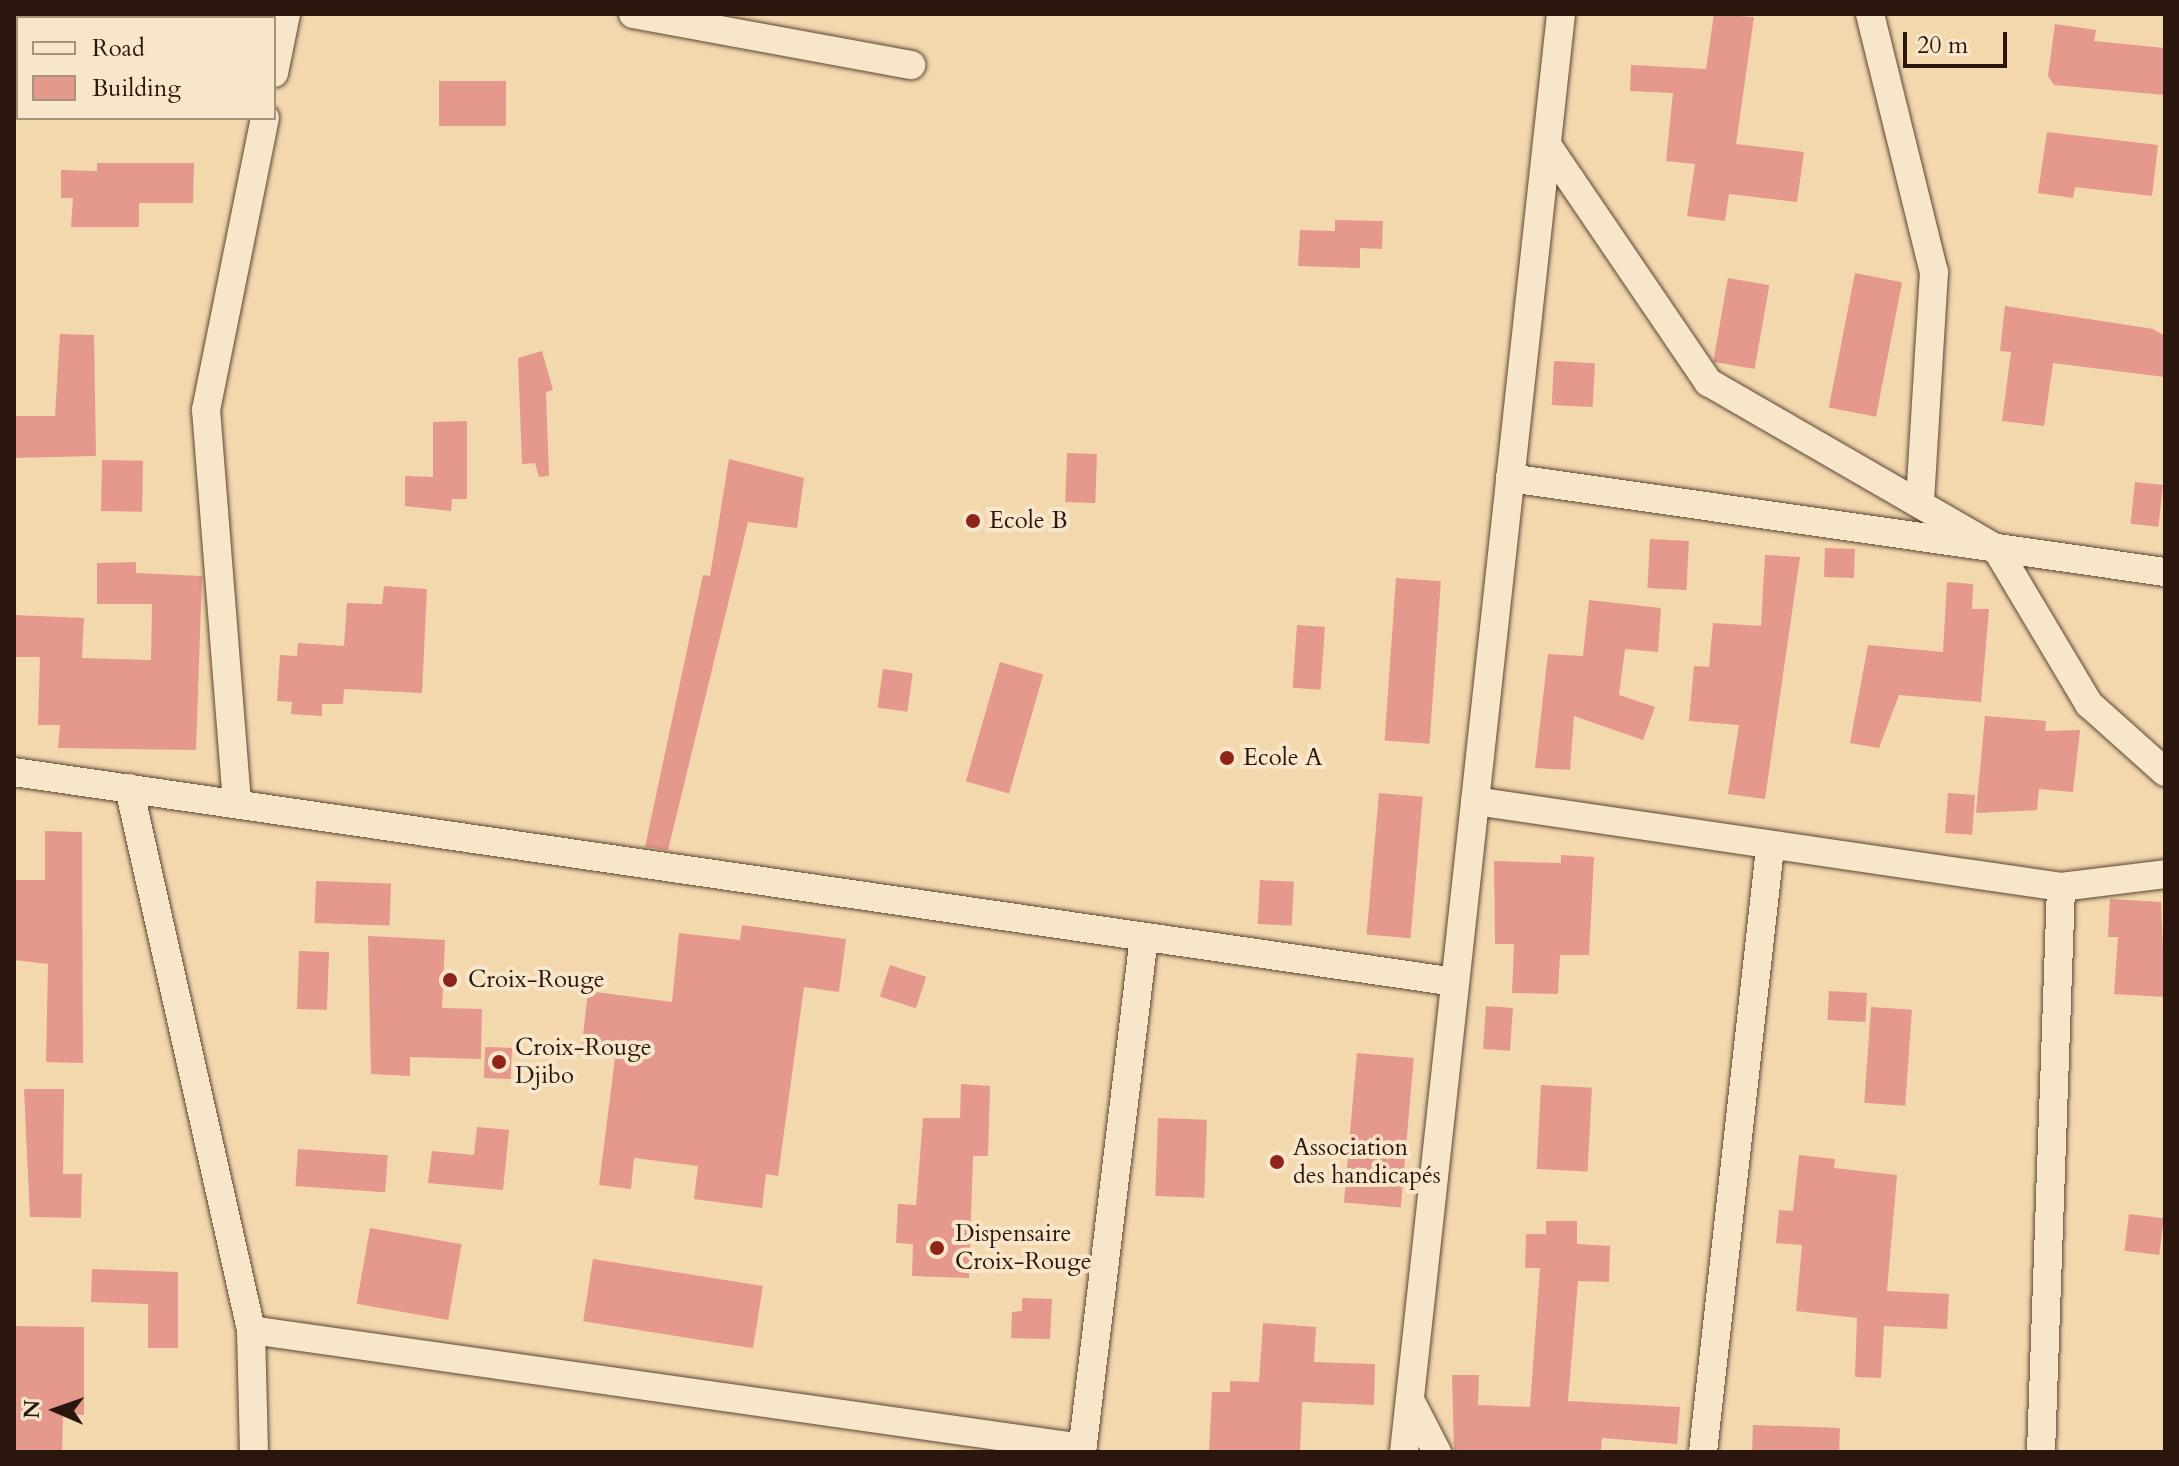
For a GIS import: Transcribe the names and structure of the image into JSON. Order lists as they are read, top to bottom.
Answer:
{
  "places": [
    "Ecole B",
    "Ecole A",
    "Croix-Rouge",
    "Croix-Rouge Djibo",
    "Association des handicapés",
    "Dispensaire Croix-Rouge"
  ],
  "legend": ["Road", "Building"],
  "scale_bar": "20 m",
  "north": "left"
}
